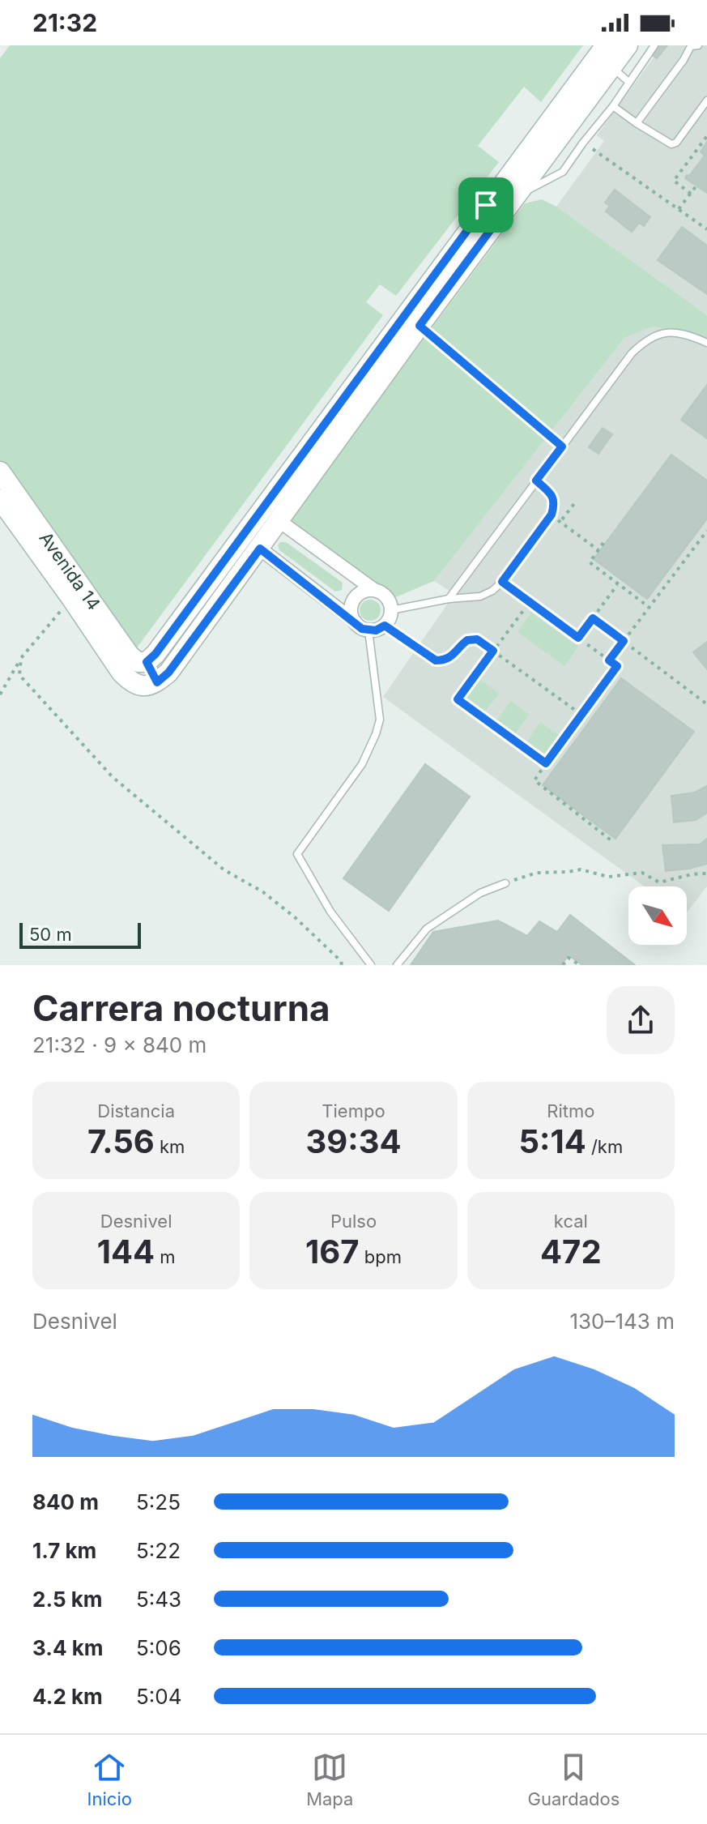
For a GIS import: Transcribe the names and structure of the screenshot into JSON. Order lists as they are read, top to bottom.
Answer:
{
  "streets": {
    "street": ["Avenida 14"]
  },
  "scale_bar": "50 m",
  "north": "bottom right",
  "page": {
    "status": "21:32",
    "scale": "50 m",
    "heading": ["Carrera nocturna", "21:32 · 9 × 840 m"],
    "stats": [
      ["Distancia", "7.56 km"],
      ["Tiempo", "39:34"],
      ["Ritmo", "5:14 /km"],
      ["Desnivel", "144 m"],
      ["Pulso", "167 bpm"],
      ["kcal", "472"]
    ],
    "chart": ["Desnivel", "130–143 m"],
    "list": [
      {
        "name": "840 m",
        "note": "5:25"
      },
      {
        "name": "1.7 km",
        "note": "5:22"
      },
      {
        "name": "2.5 km",
        "note": "5:43"
      },
      {
        "name": "3.4 km",
        "note": "5:06"
      },
      {
        "name": "4.2 km",
        "note": "5:04"
      }
    ],
    "tabs": ["Inicio", "Mapa", "Guardados"]
  }
}
